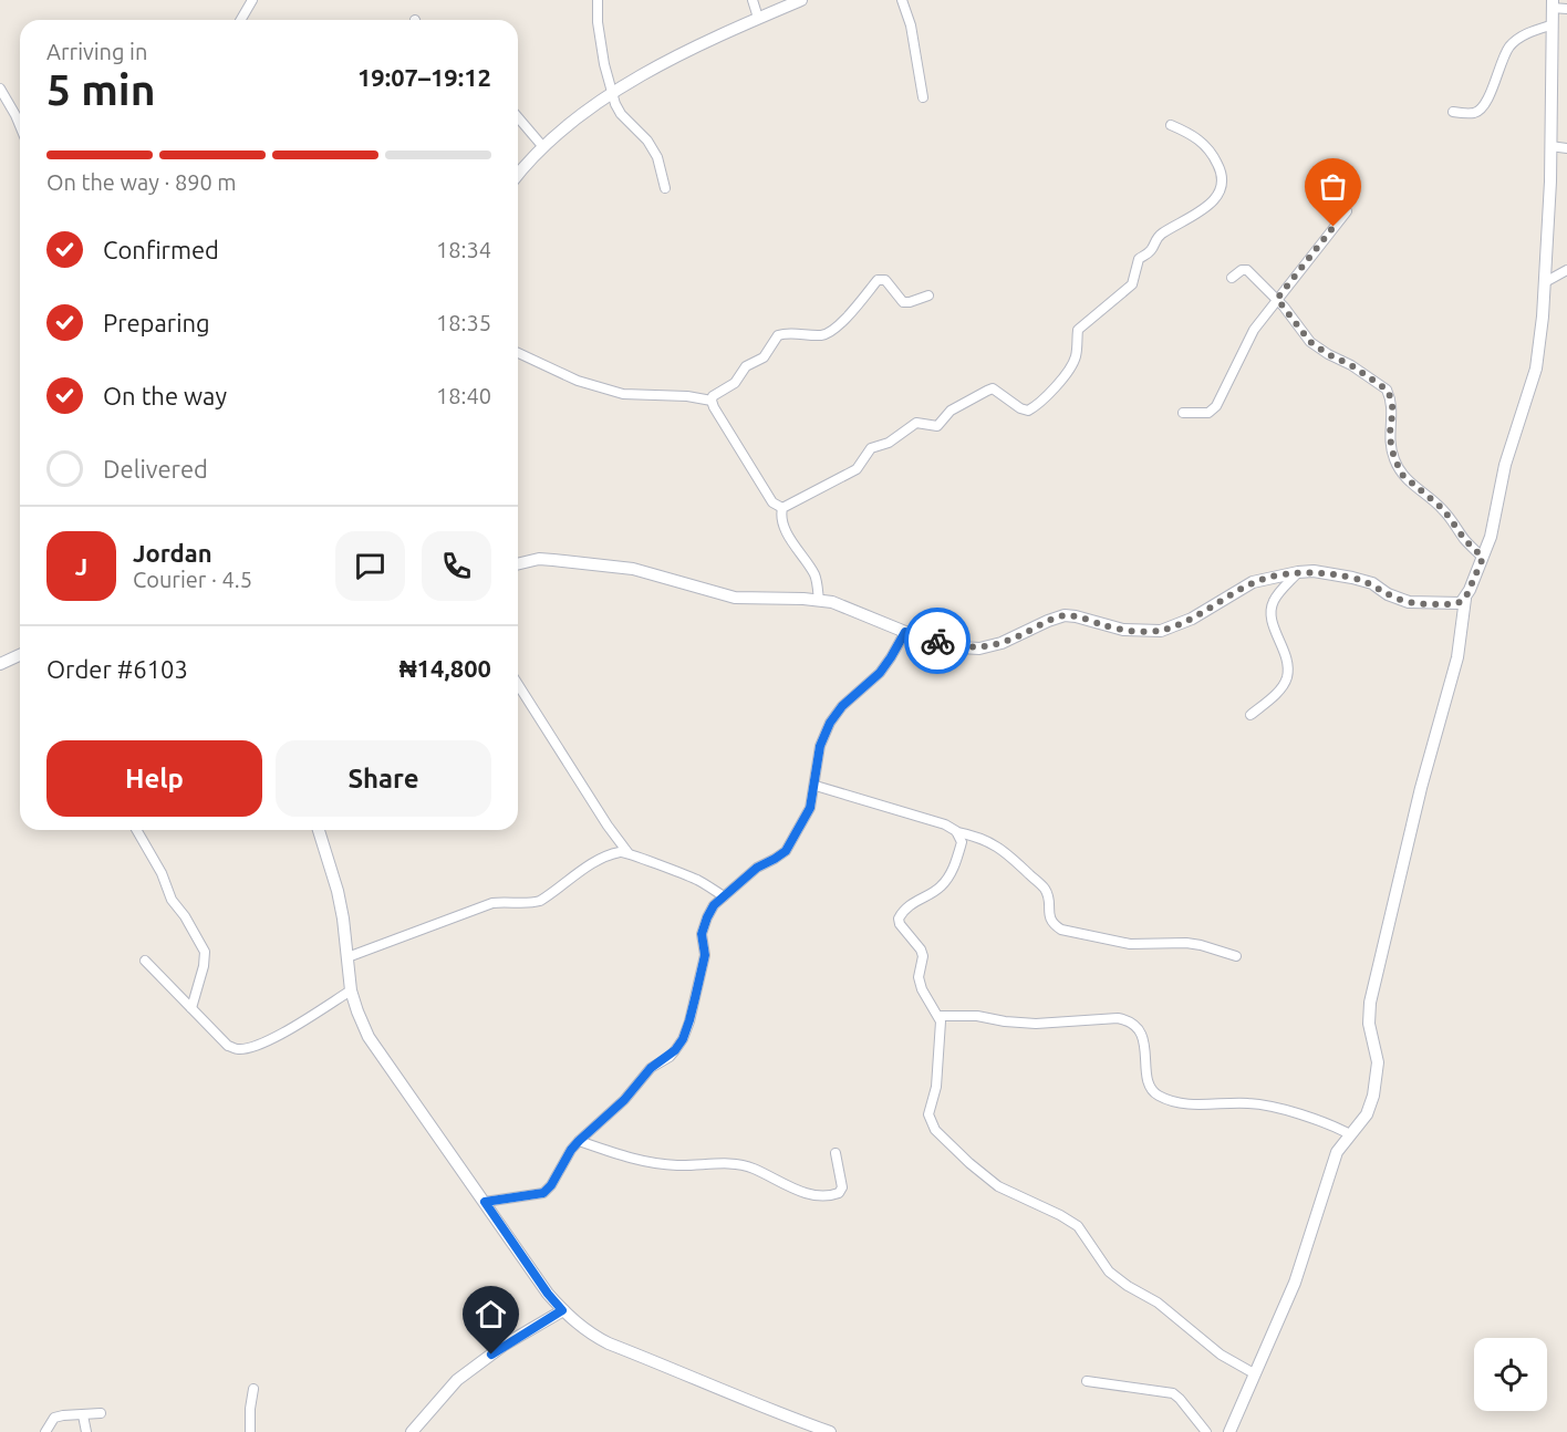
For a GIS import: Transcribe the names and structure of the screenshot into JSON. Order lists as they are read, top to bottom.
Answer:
{
  "page": {
    "heading": ["5 min", "Arriving in", "19:07–19:12"],
    "panel": [
      "Jordan",
      "Courier · 4.5",
      "Order #6103",
      "₦14,800"
    ],
    "bar": "On the way · 890 m",
    "list": [
      ["Confirmed", "18:34"],
      ["Preparing", "18:35"],
      ["On the way", "18:40"],
      "Delivered"
    ],
    "round": "J",
    "buttons": ["Help", "Share"]
  }
}
